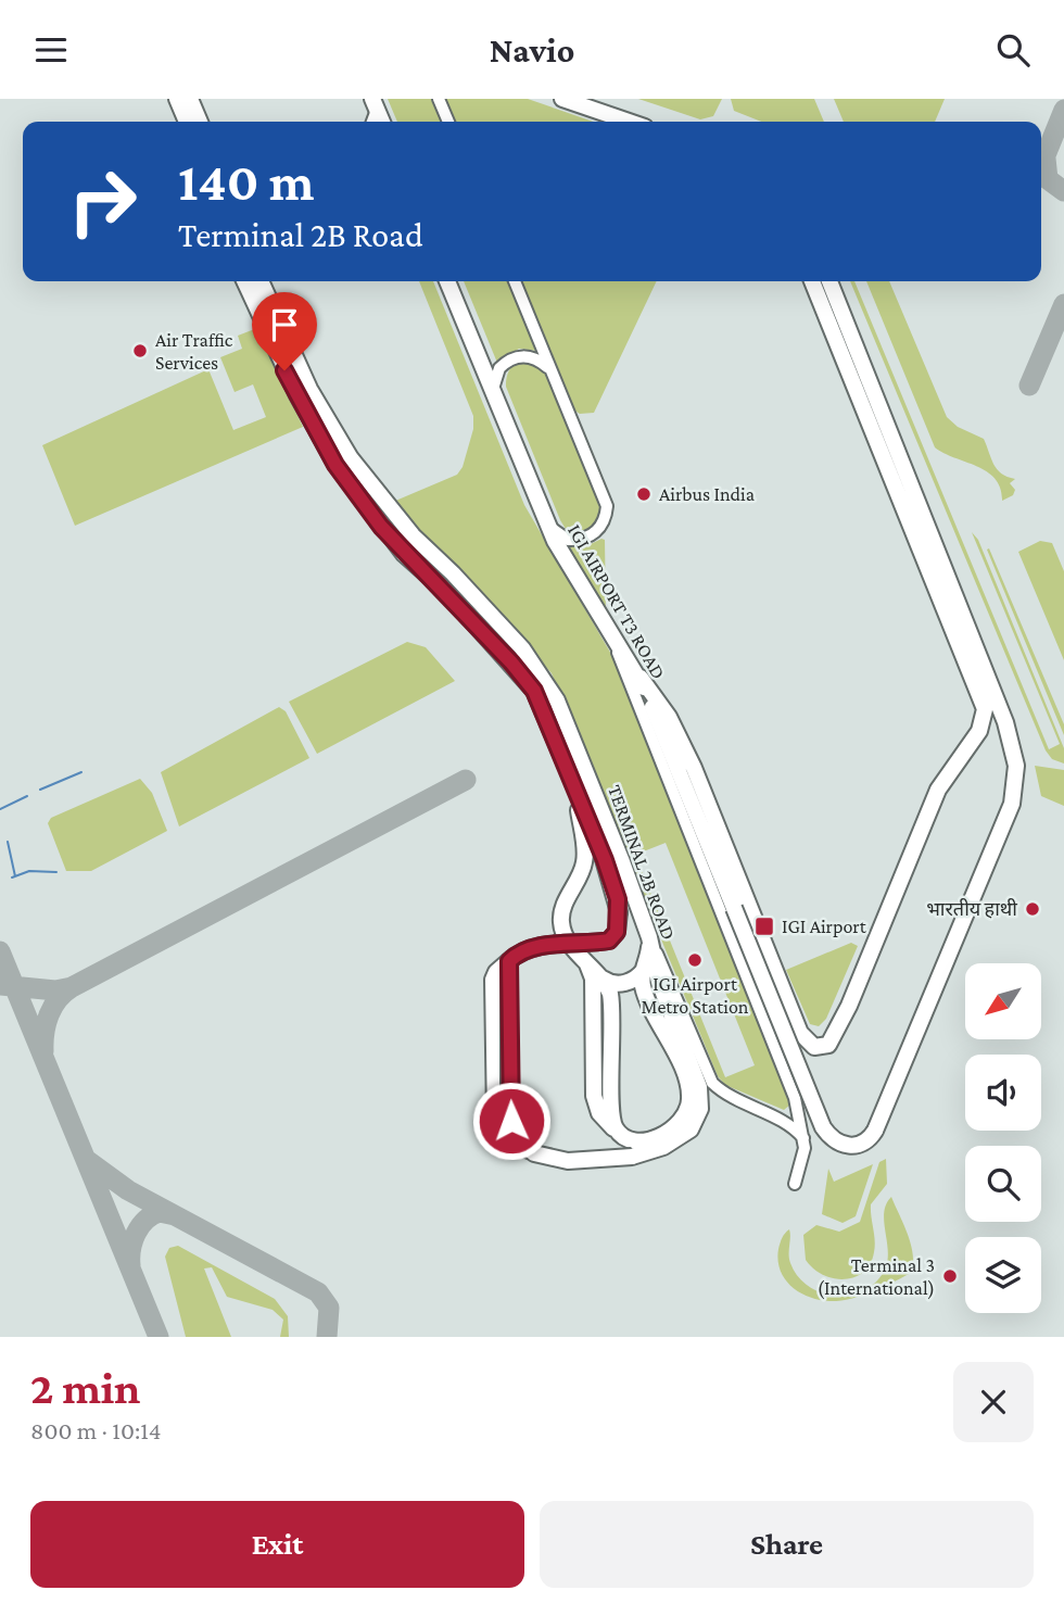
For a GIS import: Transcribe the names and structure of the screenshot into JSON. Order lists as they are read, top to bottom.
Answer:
{
  "streets": {
    "main road": ["IGI AIRPORT T3 ROAD", "TERMINAL 2B ROAD"]
  },
  "places": {
    "other": [
      "Air Traffic Services",
      "Airbus India",
      "भारतीय हाथी",
      "IGI Airport Metro Station",
      "Terminal 3 (International)"
    ],
    "transit": ["IGI Airport"]
  },
  "north": "bottom left",
  "page": {
    "header": "Navio",
    "turn": ["140 m", "Terminal 2B Road"],
    "heading": ["2 min", "800 m · 10:14"],
    "buttons": ["Exit", "Share"]
  }
}
